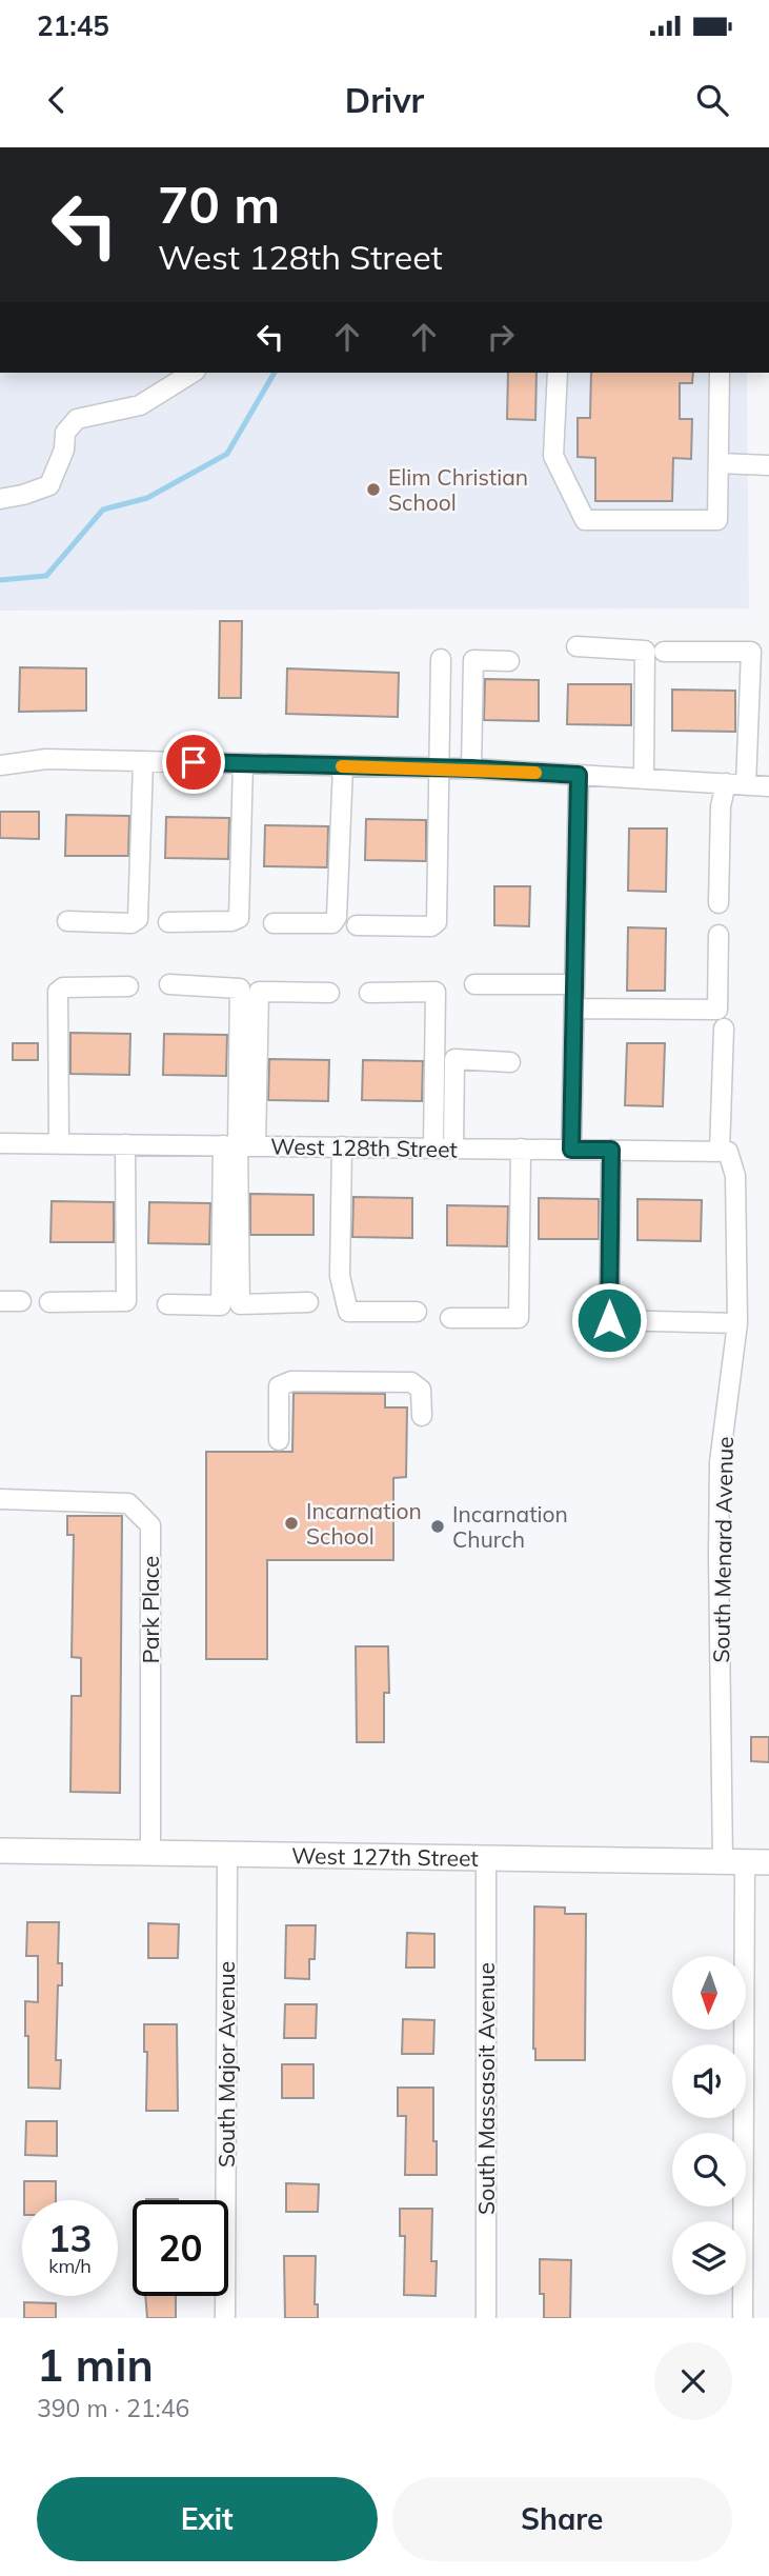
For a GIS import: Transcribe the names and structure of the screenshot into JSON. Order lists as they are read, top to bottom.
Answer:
{
  "streets": {
    "main road": ["West 127th Street"],
    "street": [
      "West 128th Street",
      "South Menard Avenue",
      "Park Place",
      "South Major Avenue",
      "South Massasoit Avenue"
    ]
  },
  "crossings": [
    ["West 128th Street", "South Menard Avenue"],
    ["South Menard Avenue", "West 127th Street"],
    ["Park Place", "West 127th Street"],
    ["West 127th Street", "South Major Avenue"],
    ["West 127th Street", "South Massasoit Avenue"]
  ],
  "places": ["Elim Christian School", "Incarnation School", "Incarnation Church"],
  "north": "bottom",
  "page": {
    "status": "21:45",
    "header": "Drivr",
    "turn": ["70 m", "West 128th Street"],
    "speed": "13 km/h",
    "limit": "20",
    "heading": ["1 min", "390 m · 21:46"],
    "buttons": ["Exit", "Share"]
  }
}
